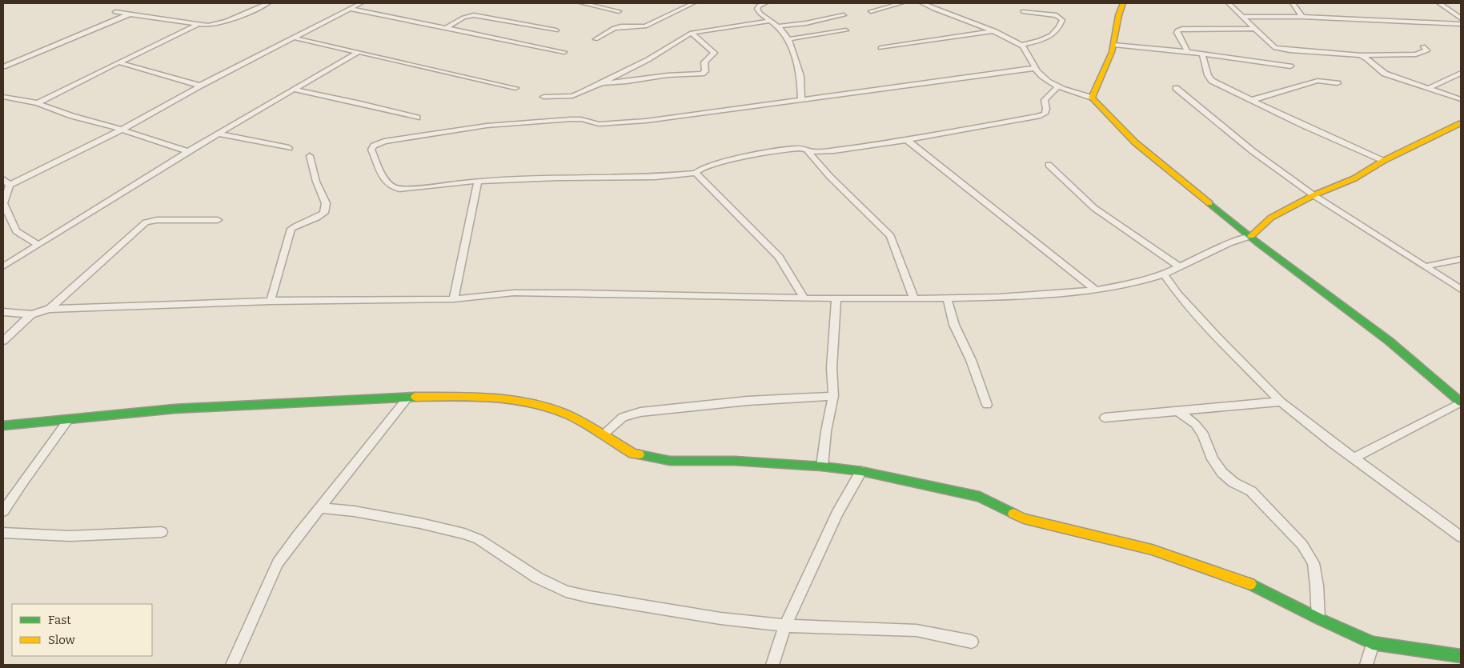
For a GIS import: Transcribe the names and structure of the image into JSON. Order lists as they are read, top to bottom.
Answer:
{
  "legend": ["Fast", "Slow"]
}
